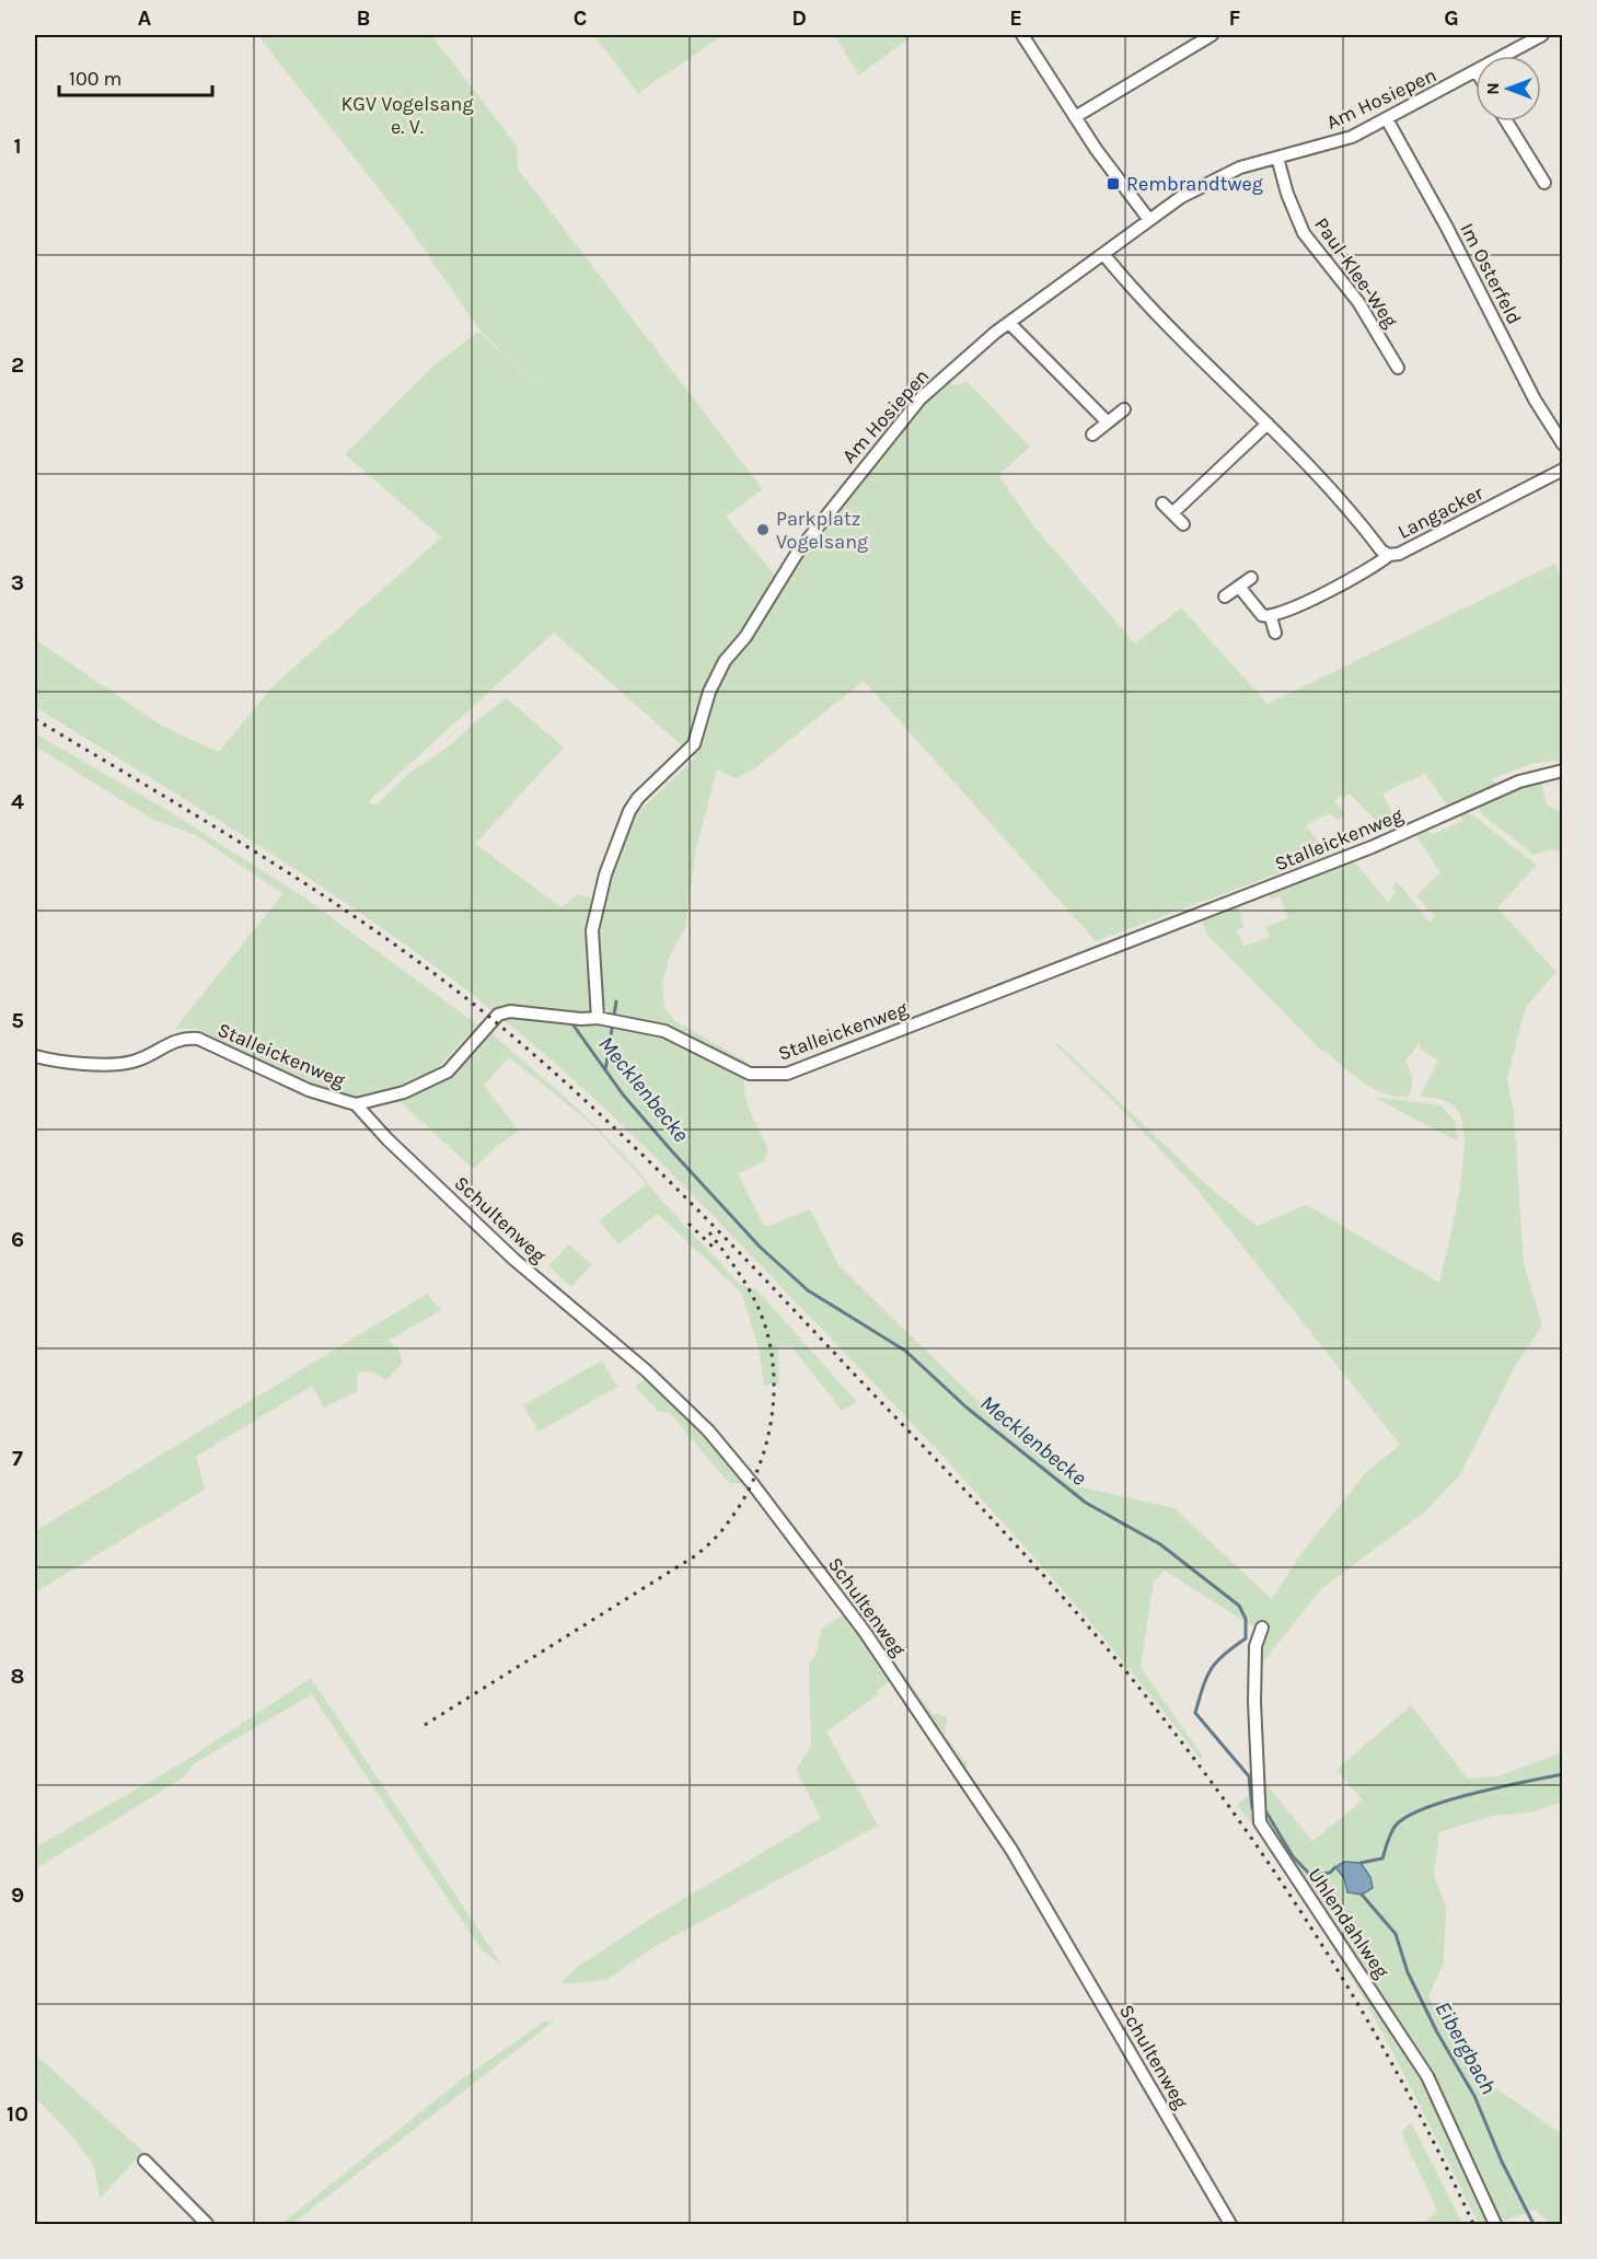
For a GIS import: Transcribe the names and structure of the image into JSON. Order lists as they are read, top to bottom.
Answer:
{
  "streets": {
    "street": [
      "Am Hosiepen",
      "Paul-Klee-Weg",
      "Im Osterfeld",
      "Langacker",
      "Stalleickenweg",
      "Schultenweg",
      "Uhlendahlweg"
    ]
  },
  "crossings": [
    ["Am Hosiepen", "Paul-Klee-Weg"],
    ["Am Hosiepen", "Im Osterfeld"],
    ["Am Hosiepen", "Langacker"],
    ["Am Hosiepen", "Stalleickenweg"],
    ["Stalleickenweg", "Schultenweg"]
  ],
  "water": ["Mecklenbecke", "Eibergbach"],
  "parks": ["KGV Vogelsang e. V."],
  "places": {
    "transit": ["Rembrandtweg"],
    "other": ["Parkplatz Vogelsang"]
  },
  "scale_bar": "100 m",
  "north": "left",
  "grid": {
    "columns": [
      "A",
      "B",
      "C",
      "D",
      "E",
      "F",
      "G"
    ],
    "rows": [
      "1",
      "2",
      "3",
      "4",
      "5",
      "6",
      "7",
      "8",
      "9",
      "10"
    ]
  }
}
